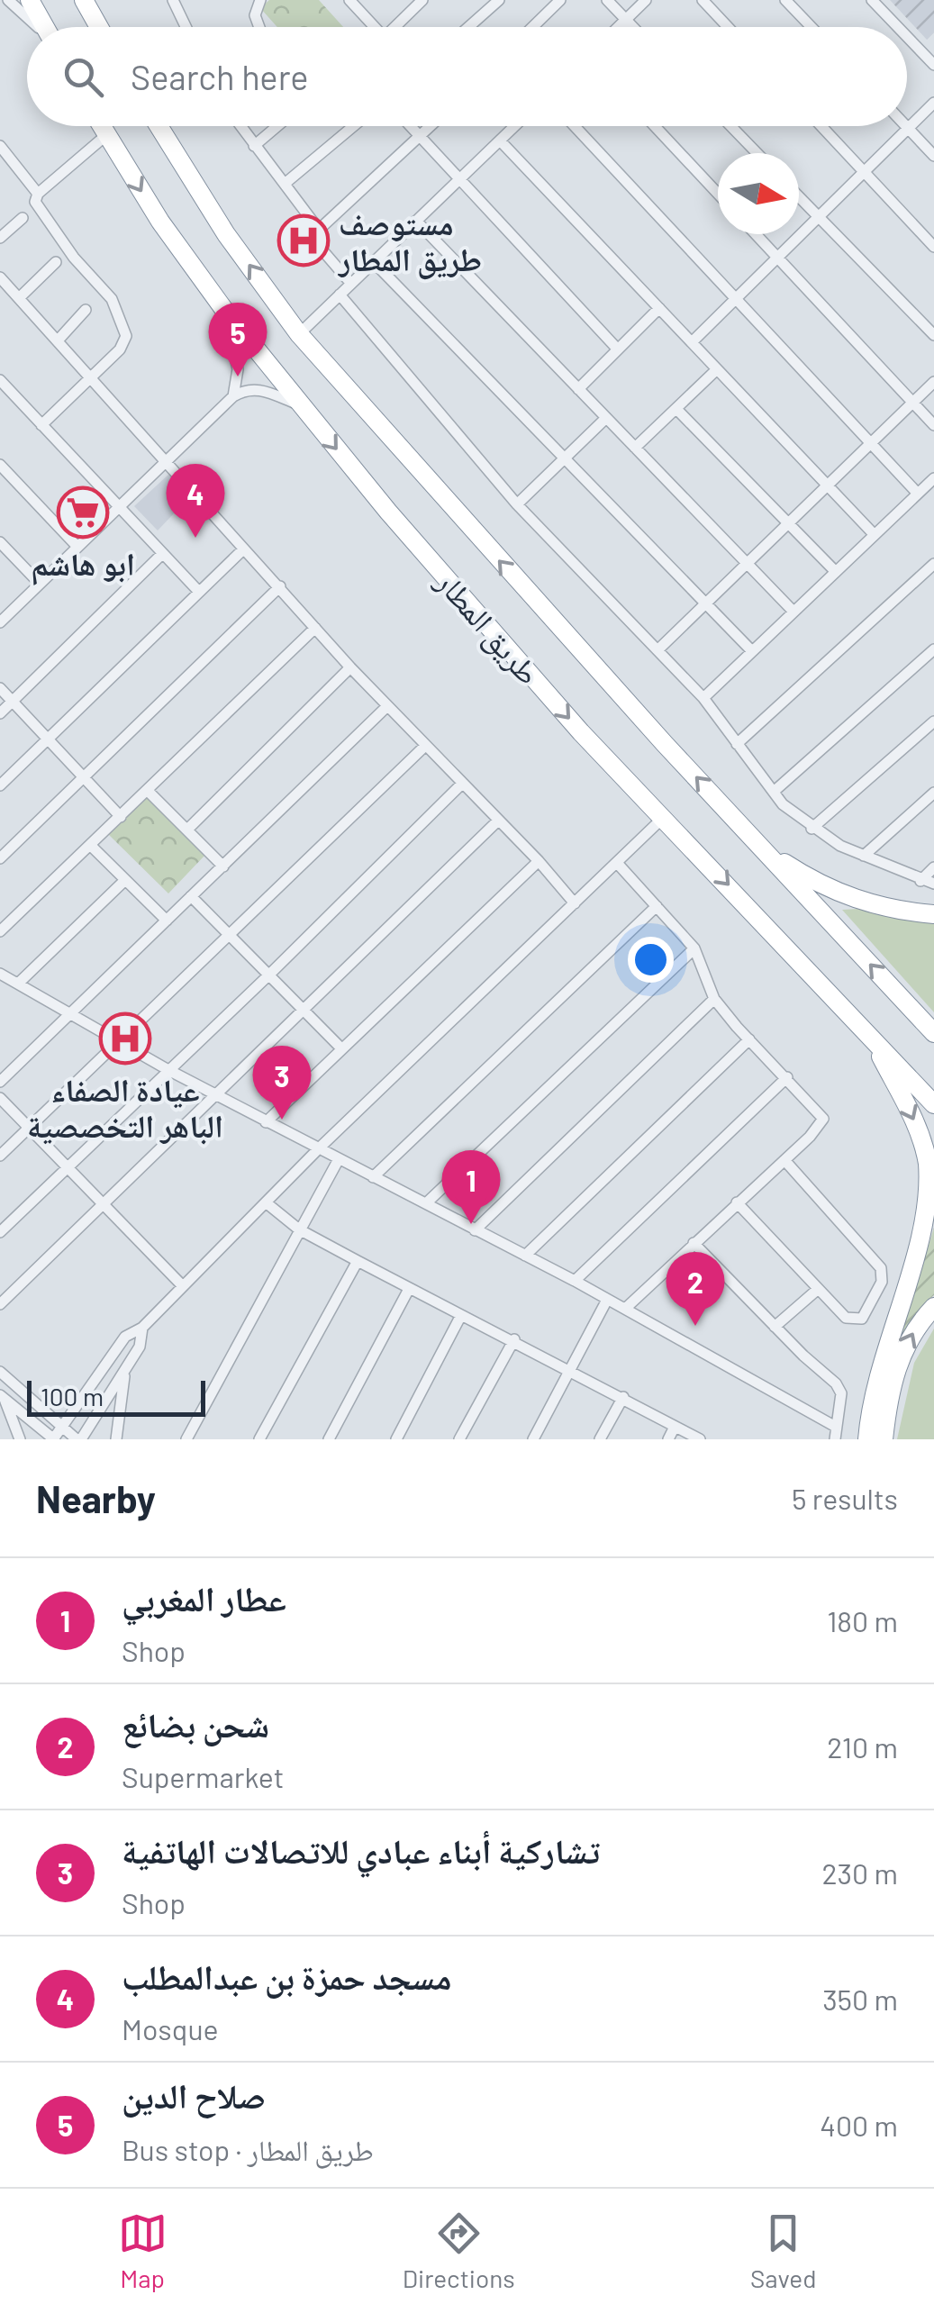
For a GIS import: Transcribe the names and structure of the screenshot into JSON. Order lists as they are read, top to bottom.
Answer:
{
  "streets": {
    "highway": ["طريق المطار"]
  },
  "places": {
    "hospital": ["مستوصف طريق المطار", "عيادة الصفاء الباهر التخصصية"],
    "supermarket": ["ابو هاشم"]
  },
  "scale_bar": "100 m",
  "north": "right",
  "page": {
    "search": "Search here",
    "pins": [
      "5",
      "4",
      "3",
      "1",
      "2"
    ],
    "scale": "100 m",
    "heading": ["Nearby", "5 results"],
    "list": [
      {
        "mark": "1",
        "name": "عطار المغربي",
        "note": "Shop",
        "value": "180 m"
      },
      {
        "mark": "2",
        "name": "شحن بضائع",
        "note": "Supermarket",
        "value": "210 m"
      },
      {
        "mark": "3",
        "name": "تشاركية أبناء عبادي للاتصالات الهاتفية",
        "note": "Shop",
        "value": "230 m"
      },
      {
        "mark": "4",
        "name": "مسجد حمزة بن عبدالمطلب",
        "note": "Mosque",
        "value": "350 m"
      },
      {
        "mark": "5",
        "name": "صلاح الدين",
        "note": "Bus stop · طريق المطار",
        "value": "400 m"
      }
    ],
    "nav": ["Map", "Directions", "Saved"]
  }
}
